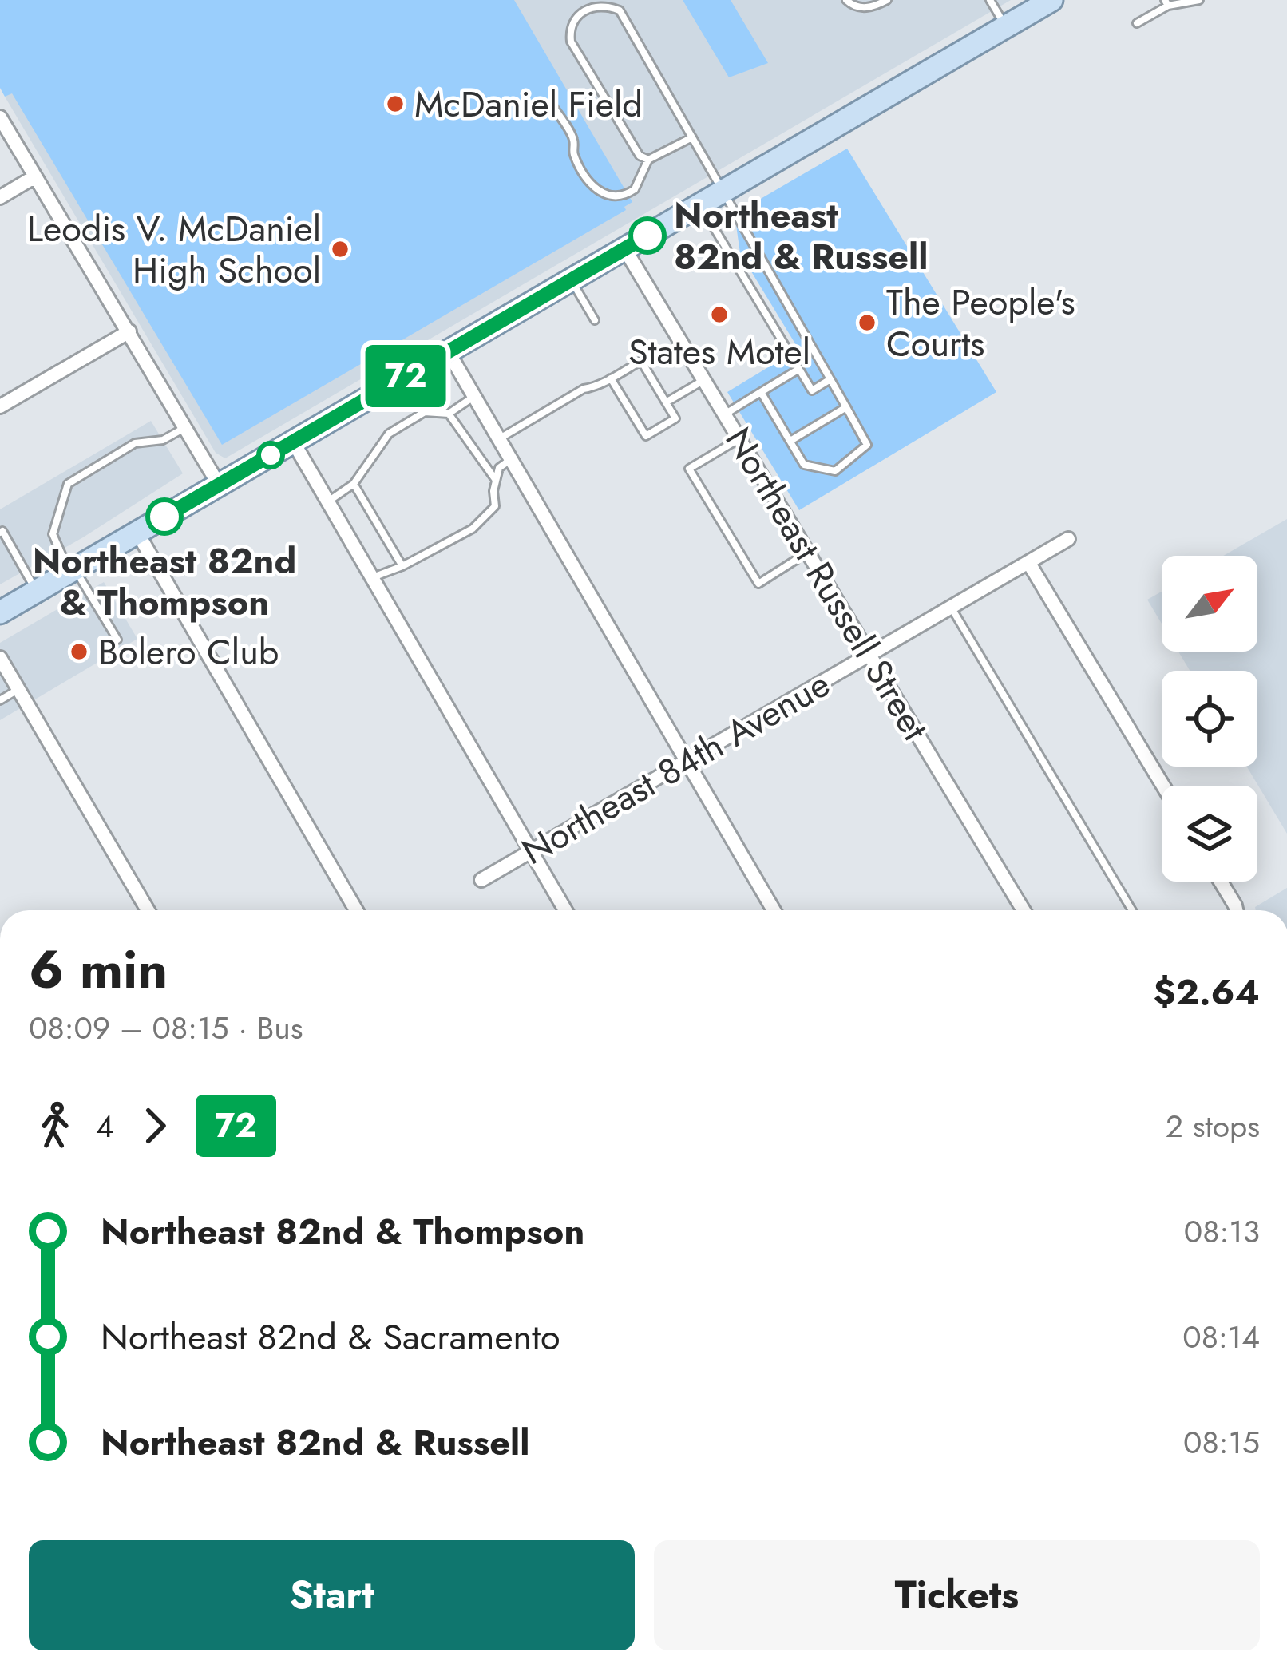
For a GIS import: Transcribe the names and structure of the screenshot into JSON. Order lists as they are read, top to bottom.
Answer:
{
  "streets": {
    "street": ["Northeast Russell Street", "Northeast 84th Avenue"]
  },
  "crossings": [
    ["Northeast Russell Street", "Northeast 84th Avenue"]
  ],
  "places": [
    "McDaniel Field",
    "Northeast 82nd & Russell",
    "Leodis V. McDaniel High School",
    "States Motel",
    "The People's Courts",
    "Northeast 82nd & Thompson",
    "Bolero Club"
  ],
  "lines": ["bus line 72"],
  "north": "top right",
  "page": {
    "on_map": "72",
    "heading": ["6 min", "08:09 – 08:15 · Bus", "$2.64"],
    "legs": ["4", "72", "2 stops"],
    "list": [
      {
        "name": "Northeast 82nd & Thompson",
        "value": "08:13"
      },
      {
        "name": "Northeast 82nd & Sacramento",
        "value": "08:14"
      },
      {
        "name": "Northeast 82nd & Russell",
        "value": "08:15"
      }
    ],
    "buttons": ["Start", "Tickets"]
  }
}
